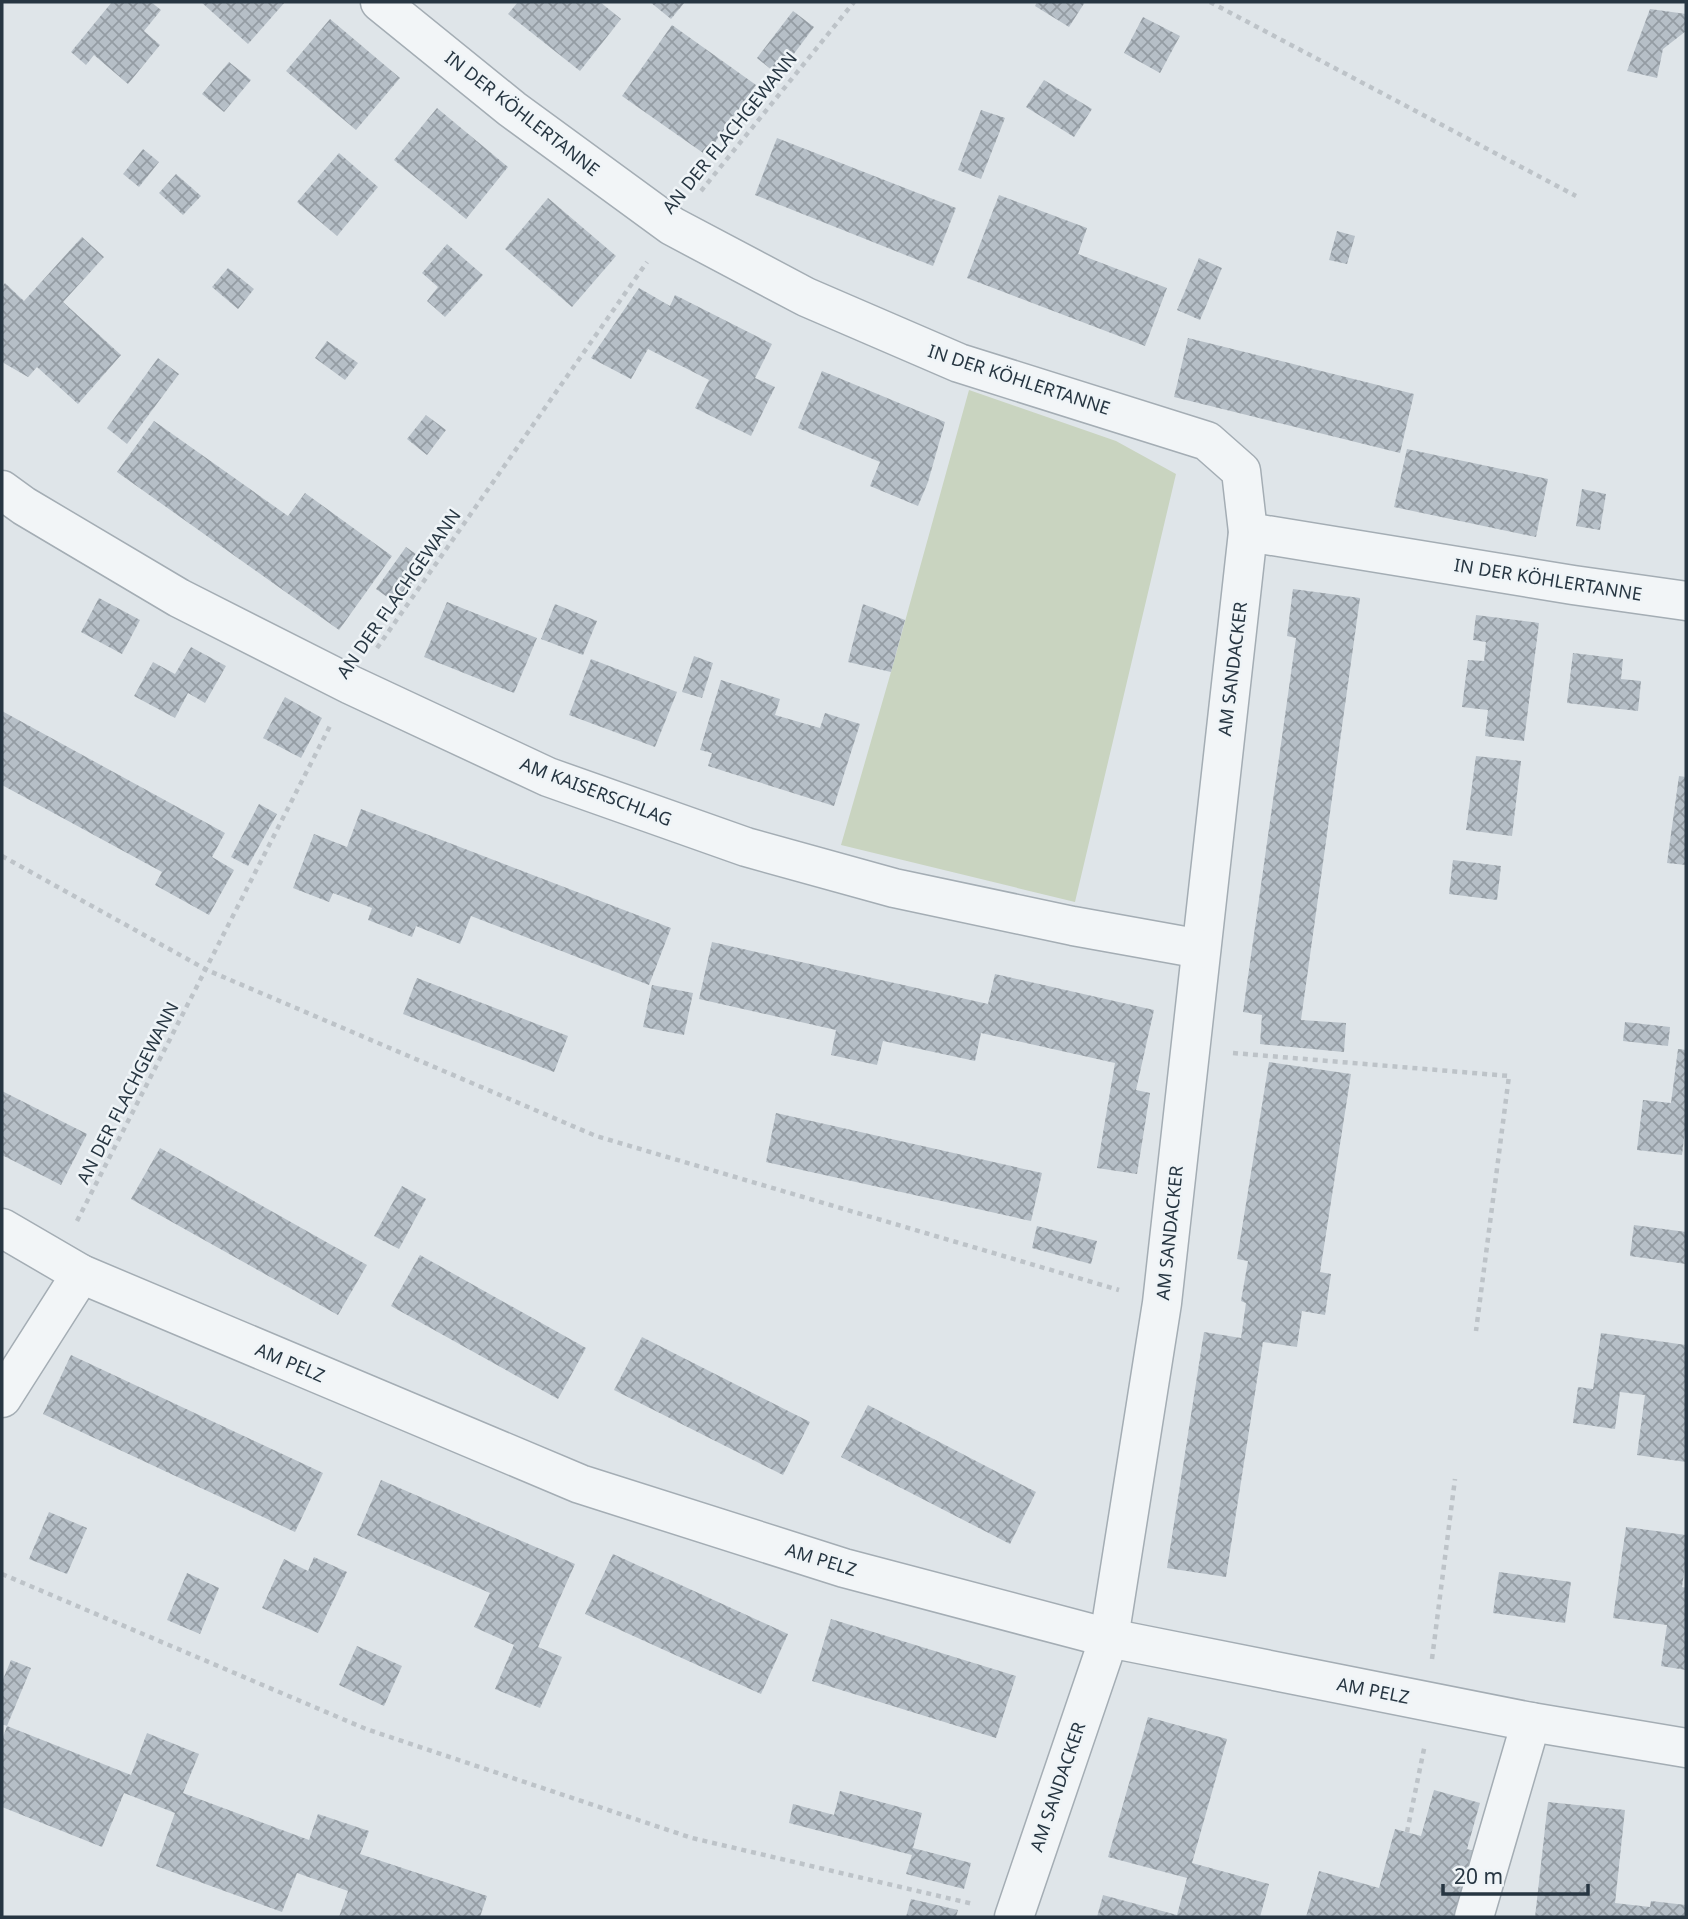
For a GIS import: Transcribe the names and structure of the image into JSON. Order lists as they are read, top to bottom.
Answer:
{
  "streets": {
    "street": [
      "IN DER KÖHLERTANNE",
      "AM SANDACKER",
      "AM KAISERSCHLAG",
      "AM PELZ"
    ],
    "path": ["AN DER FLACHGEWANN"]
  },
  "crossings": [
    ["IN DER KÖHLERTANNE", "AN DER FLACHGEWANN"],
    ["IN DER KÖHLERTANNE", "AM SANDACKER"],
    ["AN DER FLACHGEWANN", "AM KAISERSCHLAG"],
    ["AN DER FLACHGEWANN", "AM PELZ"],
    ["AM SANDACKER", "AM KAISERSCHLAG"],
    ["AM SANDACKER", "AM PELZ"]
  ],
  "scale_bar": "20 m"
}
